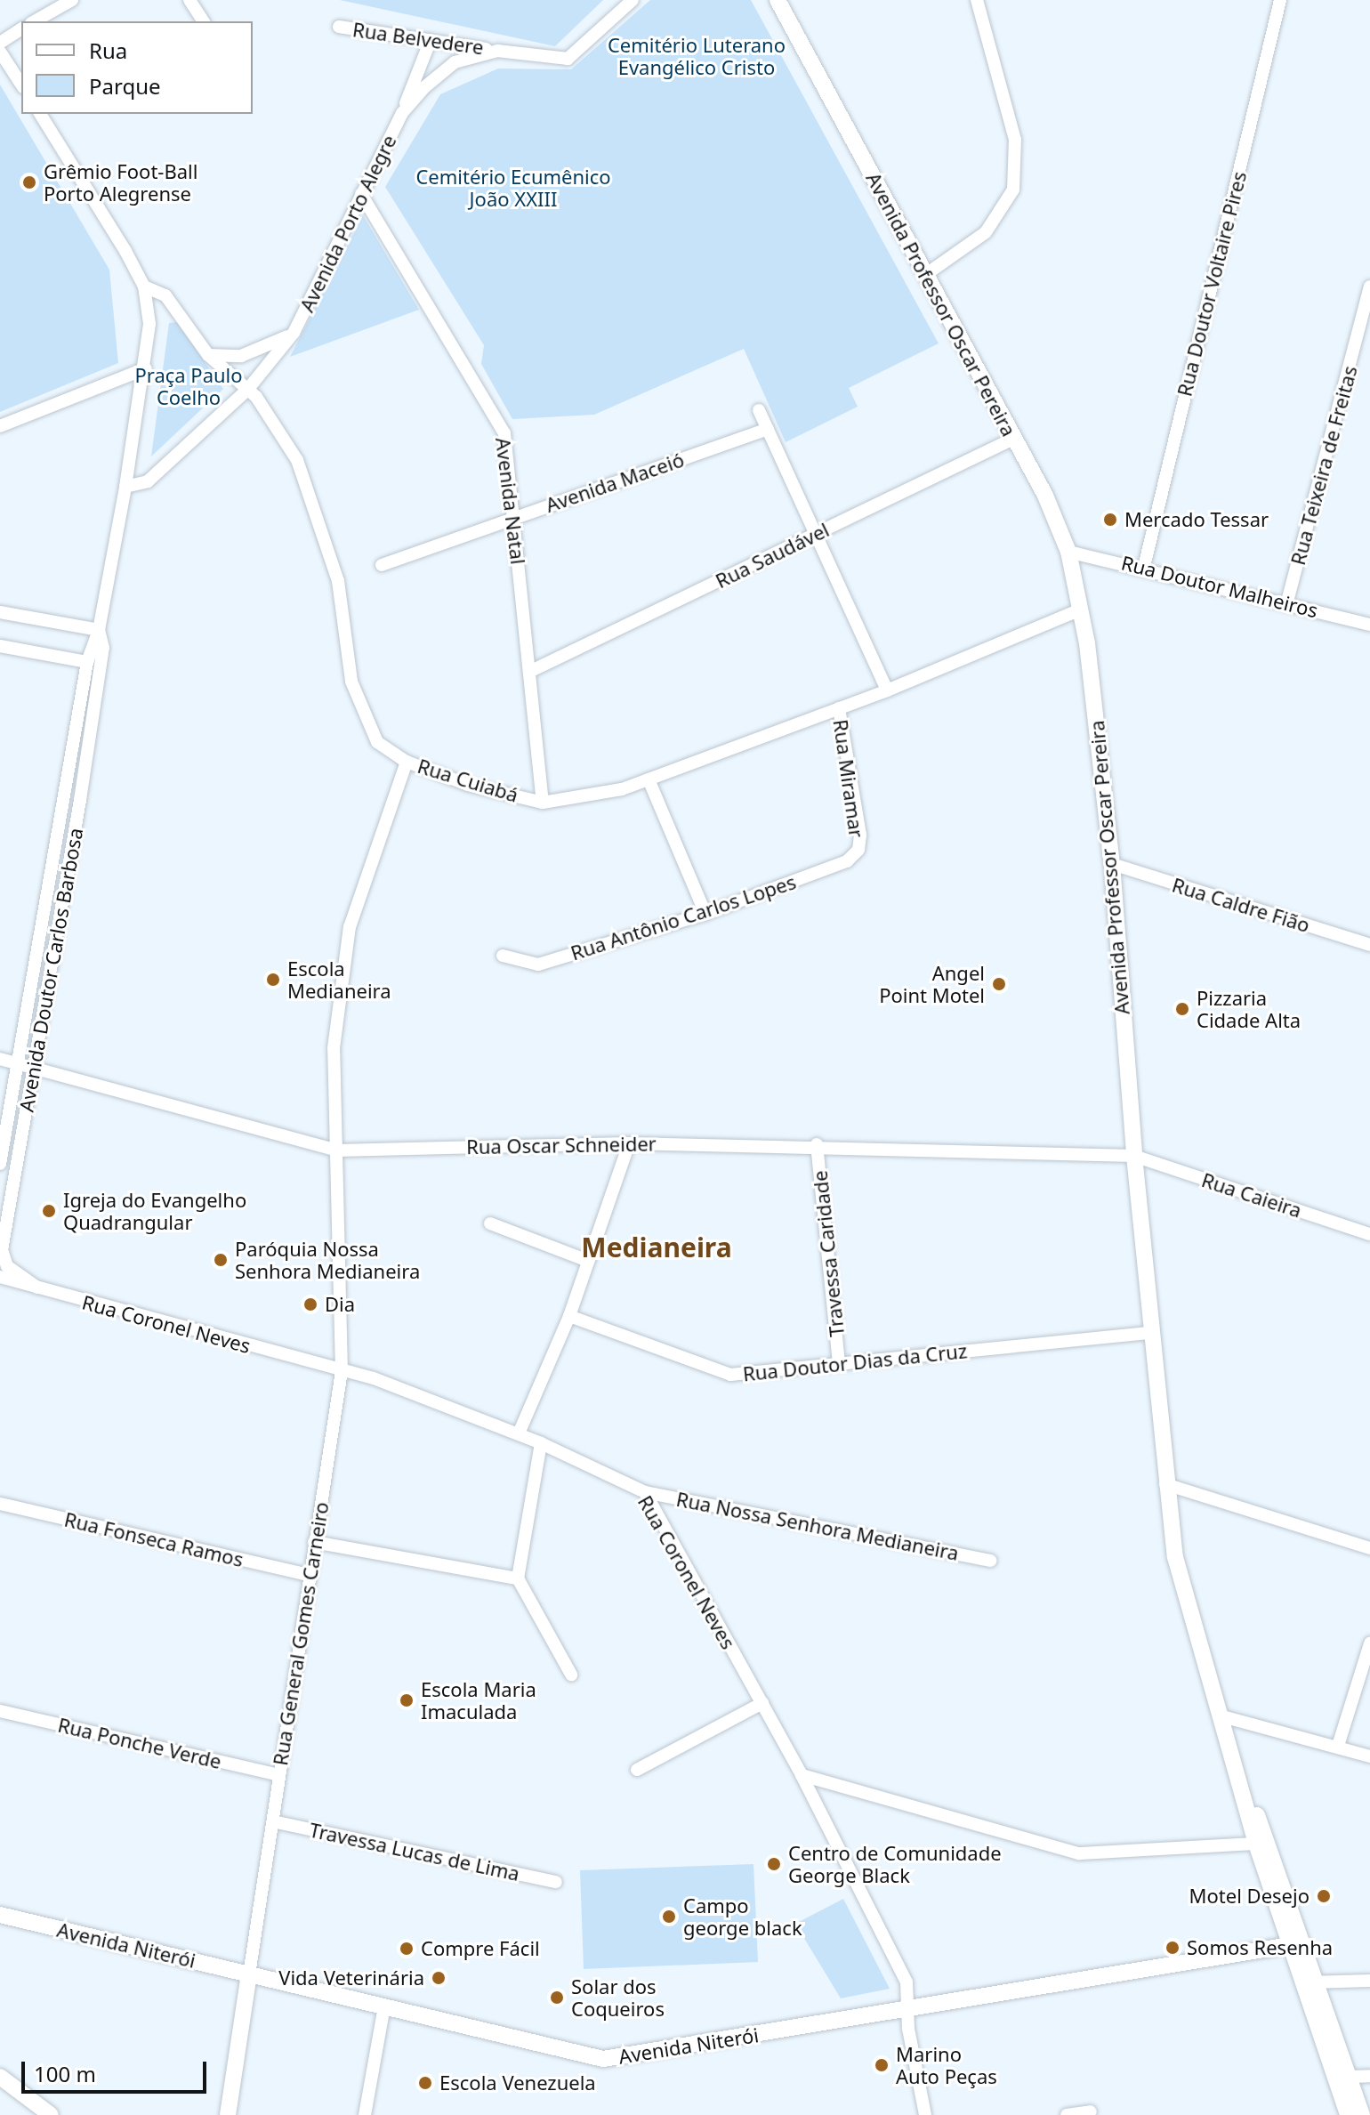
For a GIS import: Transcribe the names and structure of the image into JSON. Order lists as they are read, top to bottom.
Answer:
{
  "streets": {
    "main road": ["Avenida Professor Oscar Pereira", "Rua General Gomes Carneiro", "Avenida Niterói"],
    "street": [
      "Rua Belvedere",
      "Avenida Porto Alegre",
      "Rua Doutor Voltaire Pires",
      "Rua Teixeira de Freitas",
      "Avenida Maceió",
      "Avenida Natal",
      "Rua Saudável",
      "Rua Doutor Malheiros",
      "Rua Miramar",
      "Rua Cuiabá",
      "Rua Caldre Fião",
      "Rua Antônio Carlos Lopes",
      "Avenida Doutor Carlos Barbosa",
      "Rua Oscar Schneider",
      "Rua Caieira",
      "Travessa Caridade",
      "Rua Coronel Neves",
      "Rua Doutor Dias da Cruz",
      "Rua Nossa Senhora Medianeira",
      "Rua Fonseca Ramos",
      "Rua Ponche Verde",
      "Travessa Lucas de Lima"
    ]
  },
  "crossings": [
    ["Rua Belvedere", "Avenida Porto Alegre"],
    ["Avenida Porto Alegre", "Avenida Natal"],
    ["Avenida Porto Alegre", "Rua Cuiabá"],
    ["Avenida Porto Alegre", "Avenida Doutor Carlos Barbosa"],
    ["Rua Doutor Voltaire Pires", "Rua Doutor Malheiros"],
    ["Avenida Professor Oscar Pereira", "Rua Saudável"],
    ["Avenida Professor Oscar Pereira", "Rua Doutor Malheiros"],
    ["Avenida Professor Oscar Pereira", "Rua Cuiabá"],
    ["Avenida Professor Oscar Pereira", "Rua Caldre Fião"],
    ["Avenida Professor Oscar Pereira", "Rua Oscar Schneider"],
    ["Avenida Professor Oscar Pereira", "Rua Caieira"],
    ["Avenida Professor Oscar Pereira", "Rua Doutor Dias da Cruz"],
    ["Avenida Professor Oscar Pereira", "Avenida Niterói"],
    ["Rua Teixeira de Freitas", "Rua Doutor Malheiros"],
    ["Avenida Maceió", "Avenida Natal"],
    ["Avenida Natal", "Rua Saudável"],
    ["Avenida Natal", "Rua Cuiabá"],
    ["Rua Miramar", "Rua Cuiabá"],
    ["Rua Miramar", "Rua Antônio Carlos Lopes"],
    ["Rua Cuiabá", "Rua General Gomes Carneiro"],
    ["Avenida Doutor Carlos Barbosa", "Rua Oscar Schneider"],
    ["Avenida Doutor Carlos Barbosa", "Rua Coronel Neves"],
    ["Rua Oscar Schneider", "Rua Caieira"],
    ["Rua Oscar Schneider", "Travessa Caridade"],
    ["Rua Oscar Schneider", "Rua General Gomes Carneiro"],
    ["Travessa Caridade", "Rua Doutor Dias da Cruz"],
    ["Rua Coronel Neves", "Rua Nossa Senhora Medianeira"],
    ["Rua Coronel Neves", "Rua General Gomes Carneiro"],
    ["Rua Coronel Neves", "Avenida Niterói"],
    ["Rua Fonseca Ramos", "Rua General Gomes Carneiro"],
    ["Rua General Gomes Carneiro", "Rua Ponche Verde"],
    ["Rua General Gomes Carneiro", "Travessa Lucas de Lima"],
    ["Rua General Gomes Carneiro", "Avenida Niterói"]
  ],
  "districts": ["Medianeira"],
  "parks": ["Cemitério Luterano Evangélico Cristo", "Cemitério Ecumênico João XXIII", "Praça Paulo Coelho"],
  "places": [
    "Grêmio Foot-Ball Porto Alegrense",
    "Mercado Tessar",
    "Escola Medianeira",
    "Angel Point Motel",
    "Pizzaria Cidade Alta",
    "Igreja do Evangelho Quadrangular",
    "Paróquia Nossa Senhora Medianeira",
    "Dia",
    "Escola Maria Imaculada",
    "Centro de Comunidade George Black",
    "Motel Desejo",
    "Campo george black",
    "Somos Resenha",
    "Compre Fácil",
    "Vida Veterinária",
    "Solar dos Coqueiros",
    "Marino Auto Peças",
    "Escola Venezuela"
  ],
  "legend": ["Rua", "Parque"],
  "scale_bar": "100 m"
}
